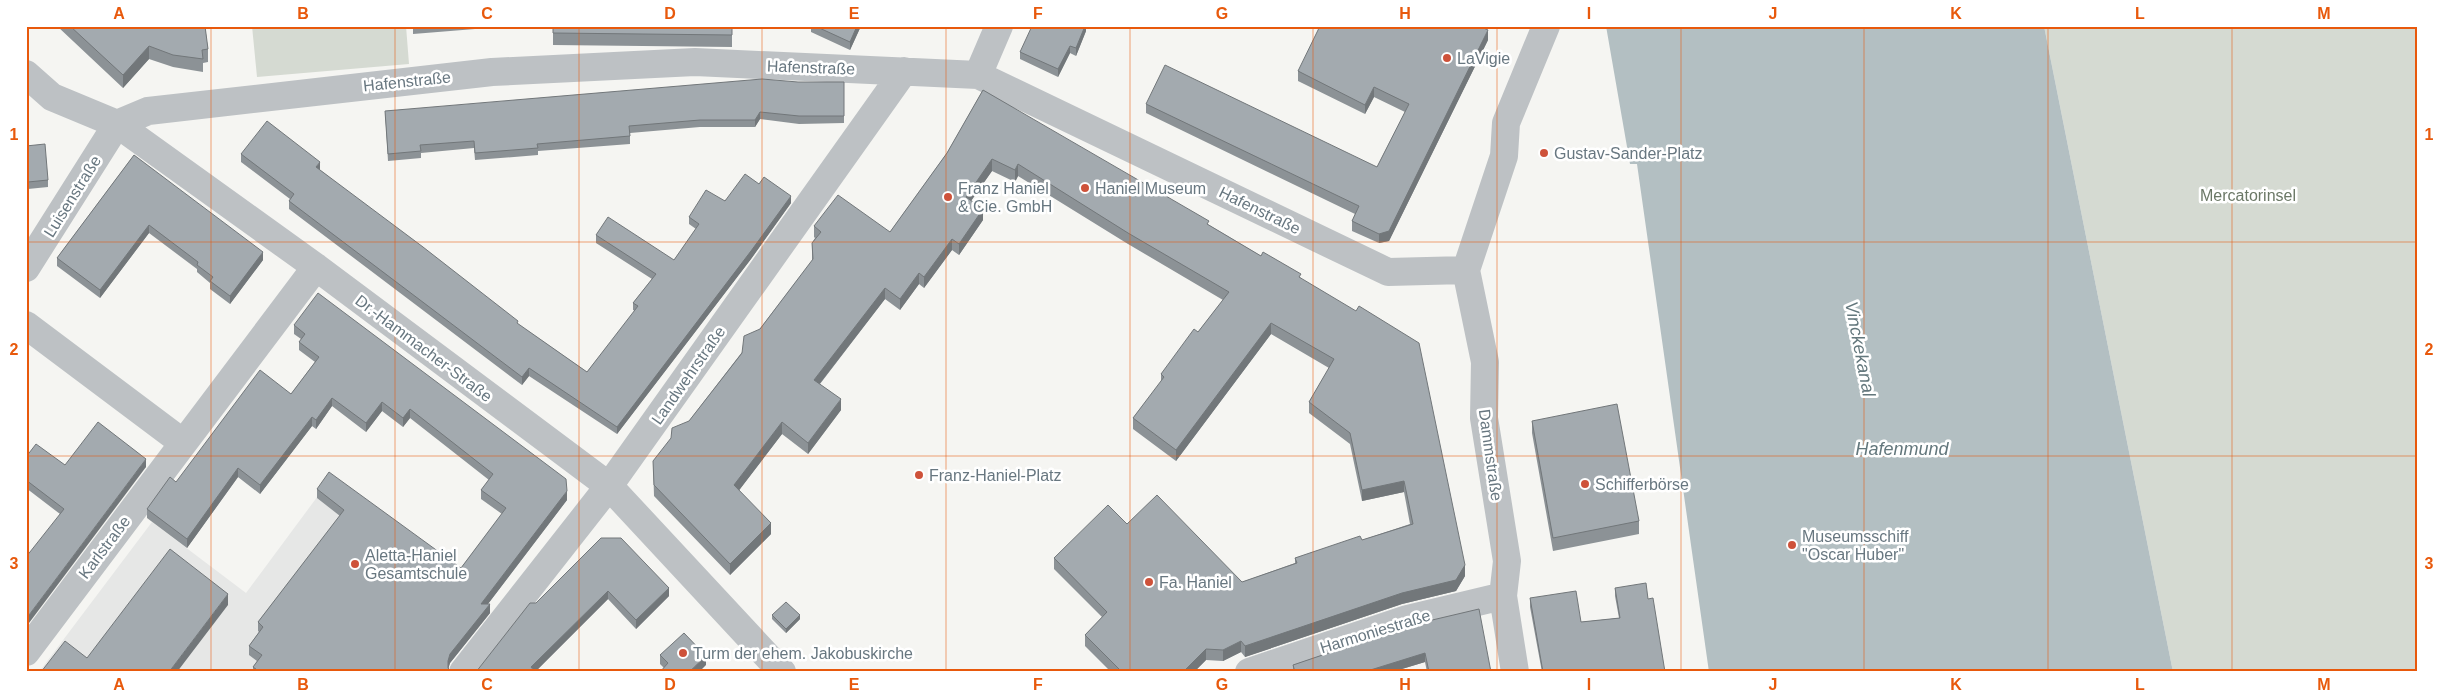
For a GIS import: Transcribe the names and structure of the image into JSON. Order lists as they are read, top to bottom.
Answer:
{
  "streets": {
    "street": [
      "Hafenstraße",
      "Luisenstraße",
      "Dr.-Hammacher-Straße",
      "Landwehrstraße",
      "Dammstraße",
      "Karlstraße",
      "Harmoniestraße"
    ]
  },
  "crossings": [
    ["Hafenstraße", "Luisenstraße"],
    ["Hafenstraße", "Dr.-Hammacher-Straße"],
    ["Hafenstraße", "Landwehrstraße"],
    ["Hafenstraße", "Dammstraße"],
    ["Luisenstraße", "Dr.-Hammacher-Straße"],
    ["Dr.-Hammacher-Straße", "Landwehrstraße"],
    ["Dr.-Hammacher-Straße", "Karlstraße"],
    ["Dammstraße", "Harmoniestraße"]
  ],
  "water": ["Vinckekanal", "Hafenmund"],
  "parks": ["Mercatorinsel"],
  "places": [
    "LaVigie",
    "Gustav-Sander-Platz",
    "Haniel Museum",
    "Franz Haniel & Cie. GmbH",
    "Franz-Haniel-Platz",
    "Schifferbörse",
    "Museumsschiff \"Oscar Huber\"",
    "Aletta-Haniel Gesamtschule",
    "Fa. Haniel",
    "Turm der ehem. Jakobuskirche"
  ],
  "grid": {
    "columns": [
      "A",
      "B",
      "C",
      "D",
      "E",
      "F",
      "G",
      "H",
      "I",
      "J",
      "K",
      "L",
      "M"
    ],
    "rows": ["1", "2", "3"]
  }
}
